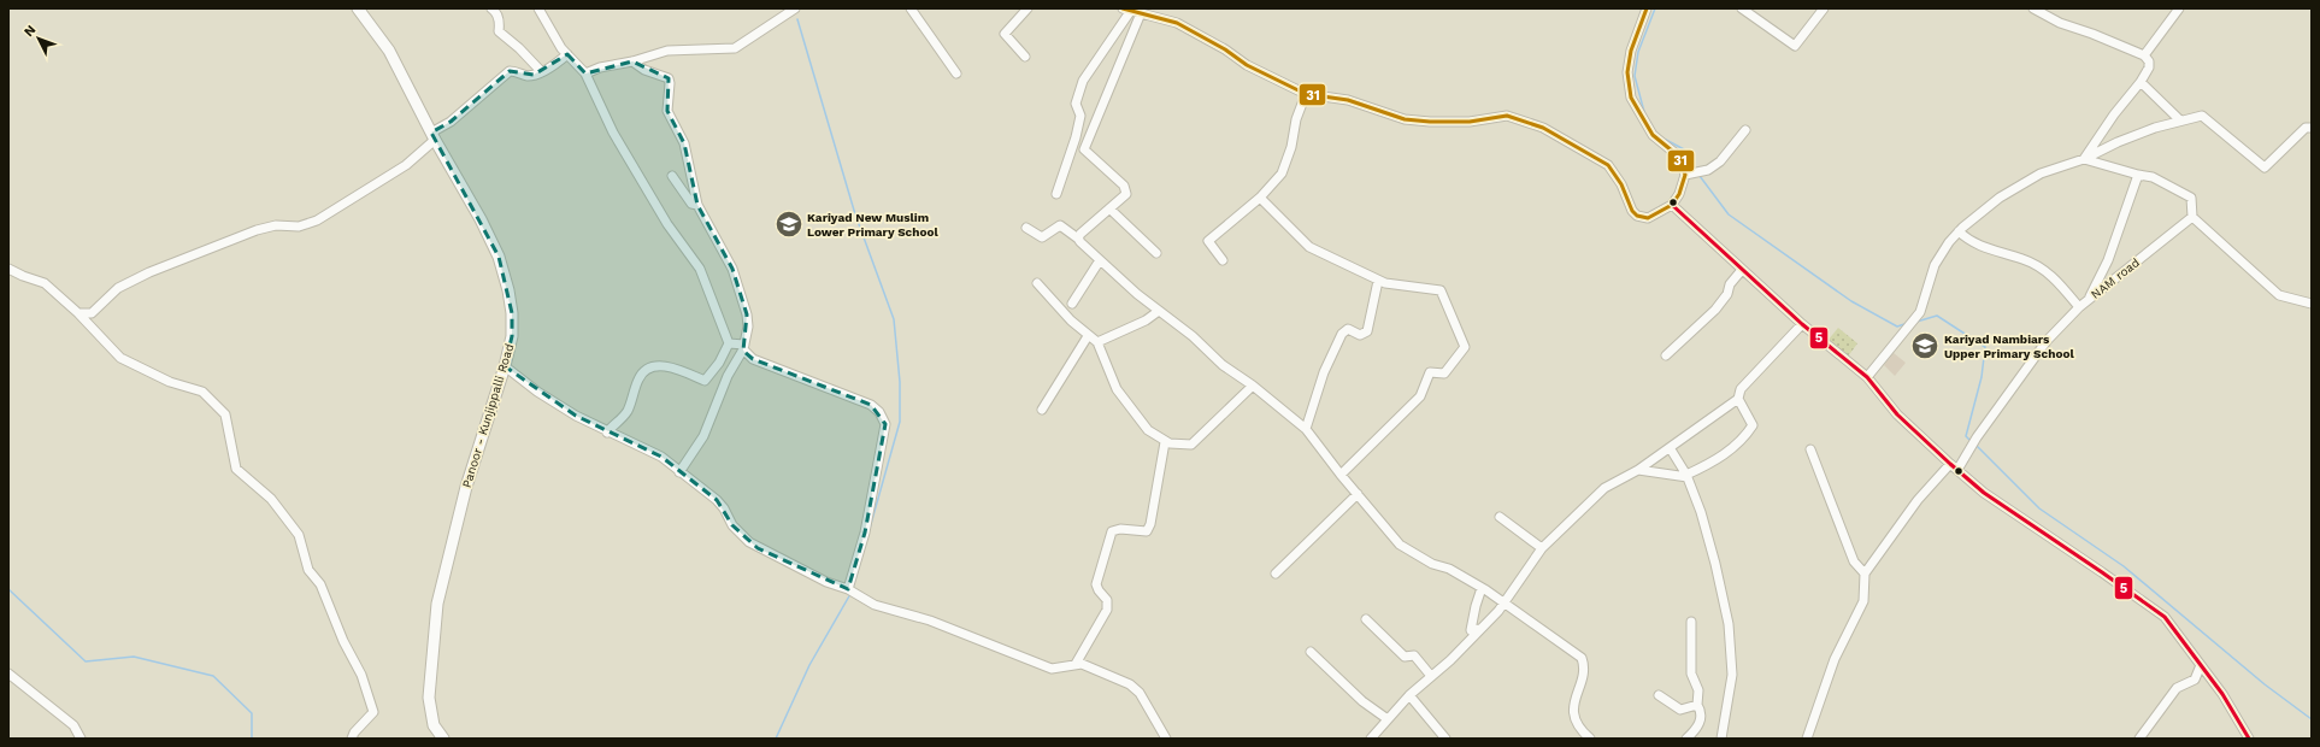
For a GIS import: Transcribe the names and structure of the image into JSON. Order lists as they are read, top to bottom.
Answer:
{
  "streets": {
    "main road": ["Panoor - Kunjippalli Road"],
    "street": ["NAM road"]
  },
  "places": {
    "school or university": ["Kariyad New Muslim Lower Primary School", "Kariyad Nambiars Upper Primary School"]
  },
  "lines": ["transit line 31", "transit line 5"],
  "north": "top left"
}
